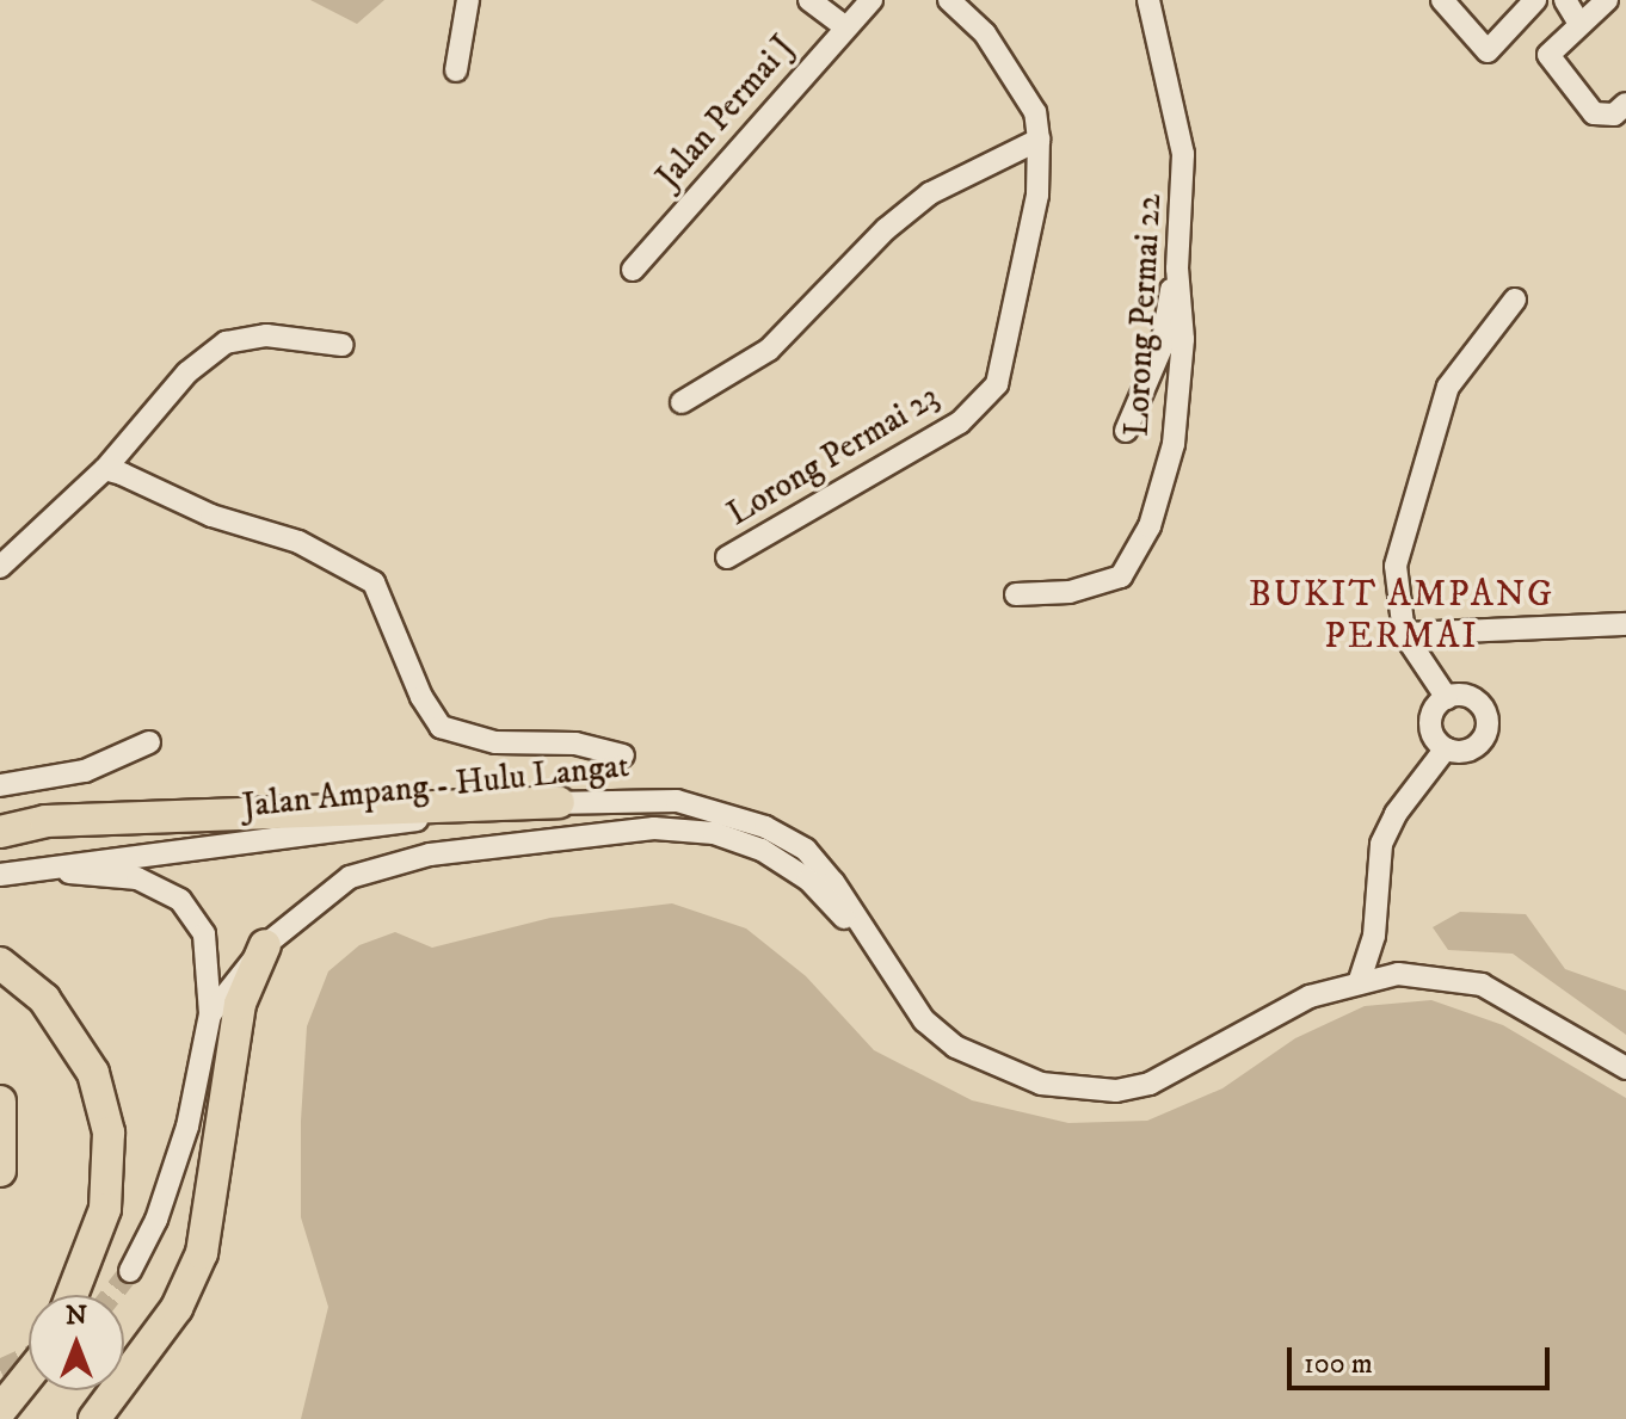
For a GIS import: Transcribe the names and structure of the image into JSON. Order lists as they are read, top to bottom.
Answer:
{
  "streets": {
    "street": [
      "Jalan Permai J",
      "Lorong Permai 22",
      "Lorong Permai 23",
      "Jalan Ampang - Hulu Langat"
    ]
  },
  "districts": ["BUKIT AMPANG PERMAI"],
  "scale_bar": "100 m",
  "north": "top"
}
